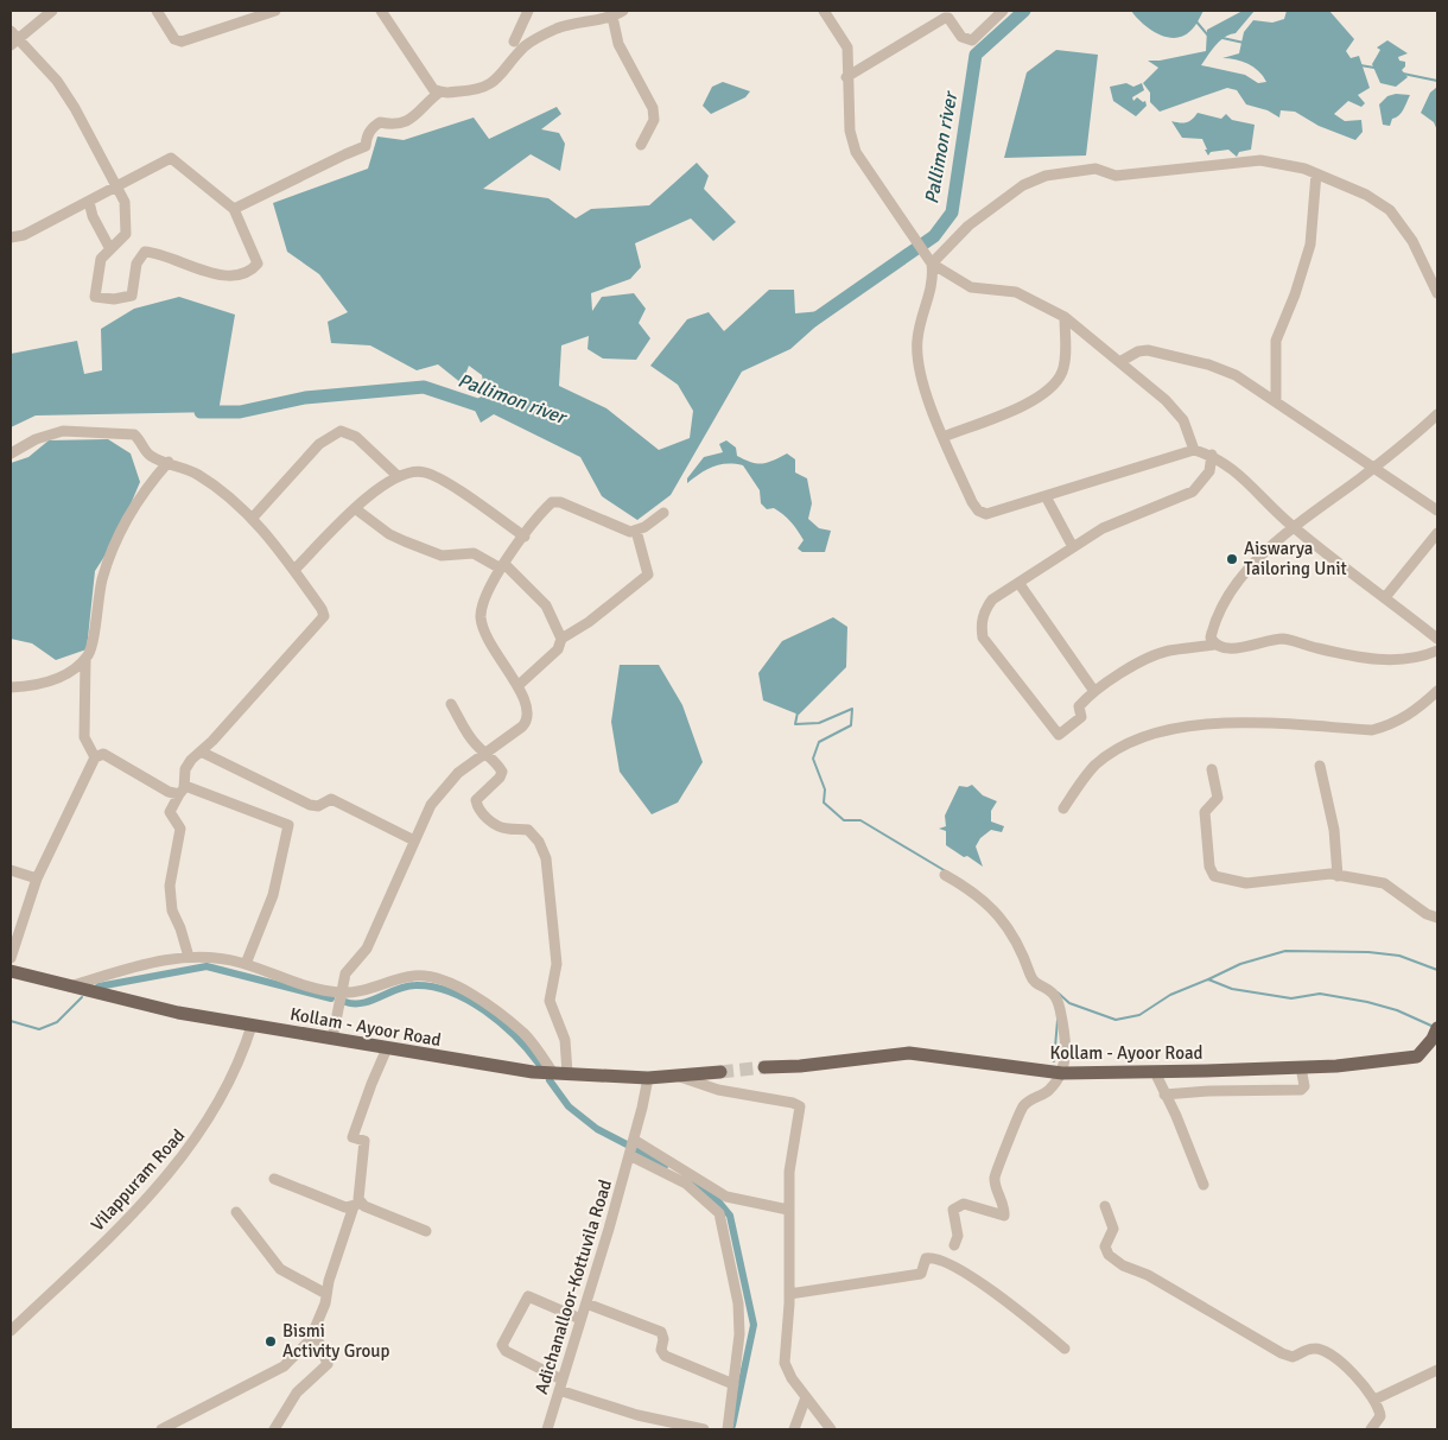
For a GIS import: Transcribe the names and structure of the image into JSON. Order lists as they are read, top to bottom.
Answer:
{
  "streets": {
    "main road": ["Kollam - Ayoor Road"],
    "street": ["Vilappuram Road", "Adichanalloor-Kottuvila Road"]
  },
  "crossings": [
    ["Kollam - Ayoor Road", "Vilappuram Road"],
    ["Kollam - Ayoor Road", "Adichanalloor-Kottuvila Road"]
  ],
  "water": ["Pallimon river"],
  "places": ["Aiswarya Tailoring Unit", "Bismi Activity Group"]
}
